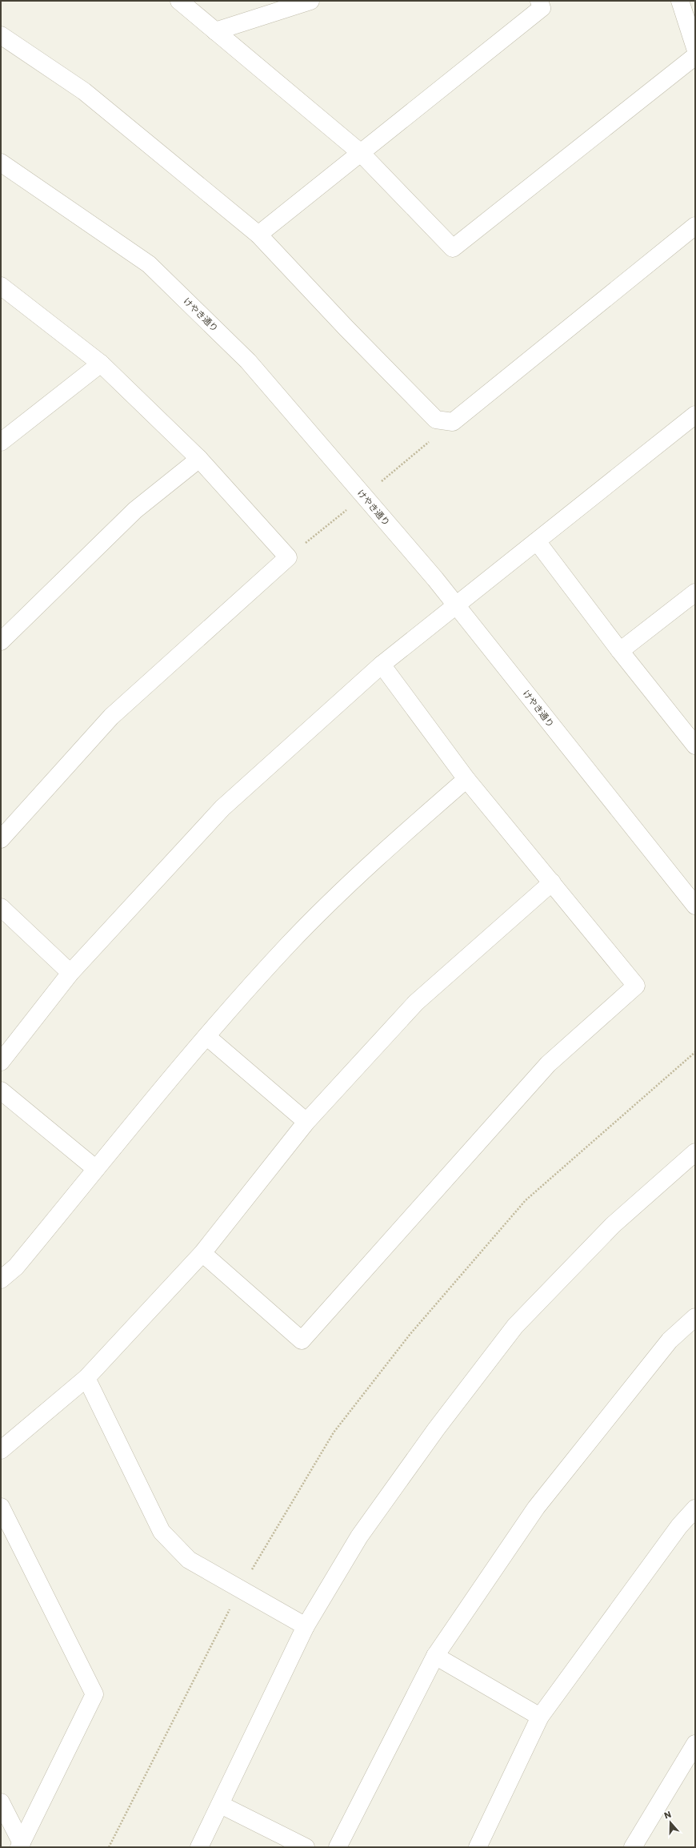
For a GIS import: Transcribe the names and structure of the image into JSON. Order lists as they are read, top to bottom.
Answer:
{
  "streets": {
    "street": ["けやき通り"]
  },
  "north": "top"
}
